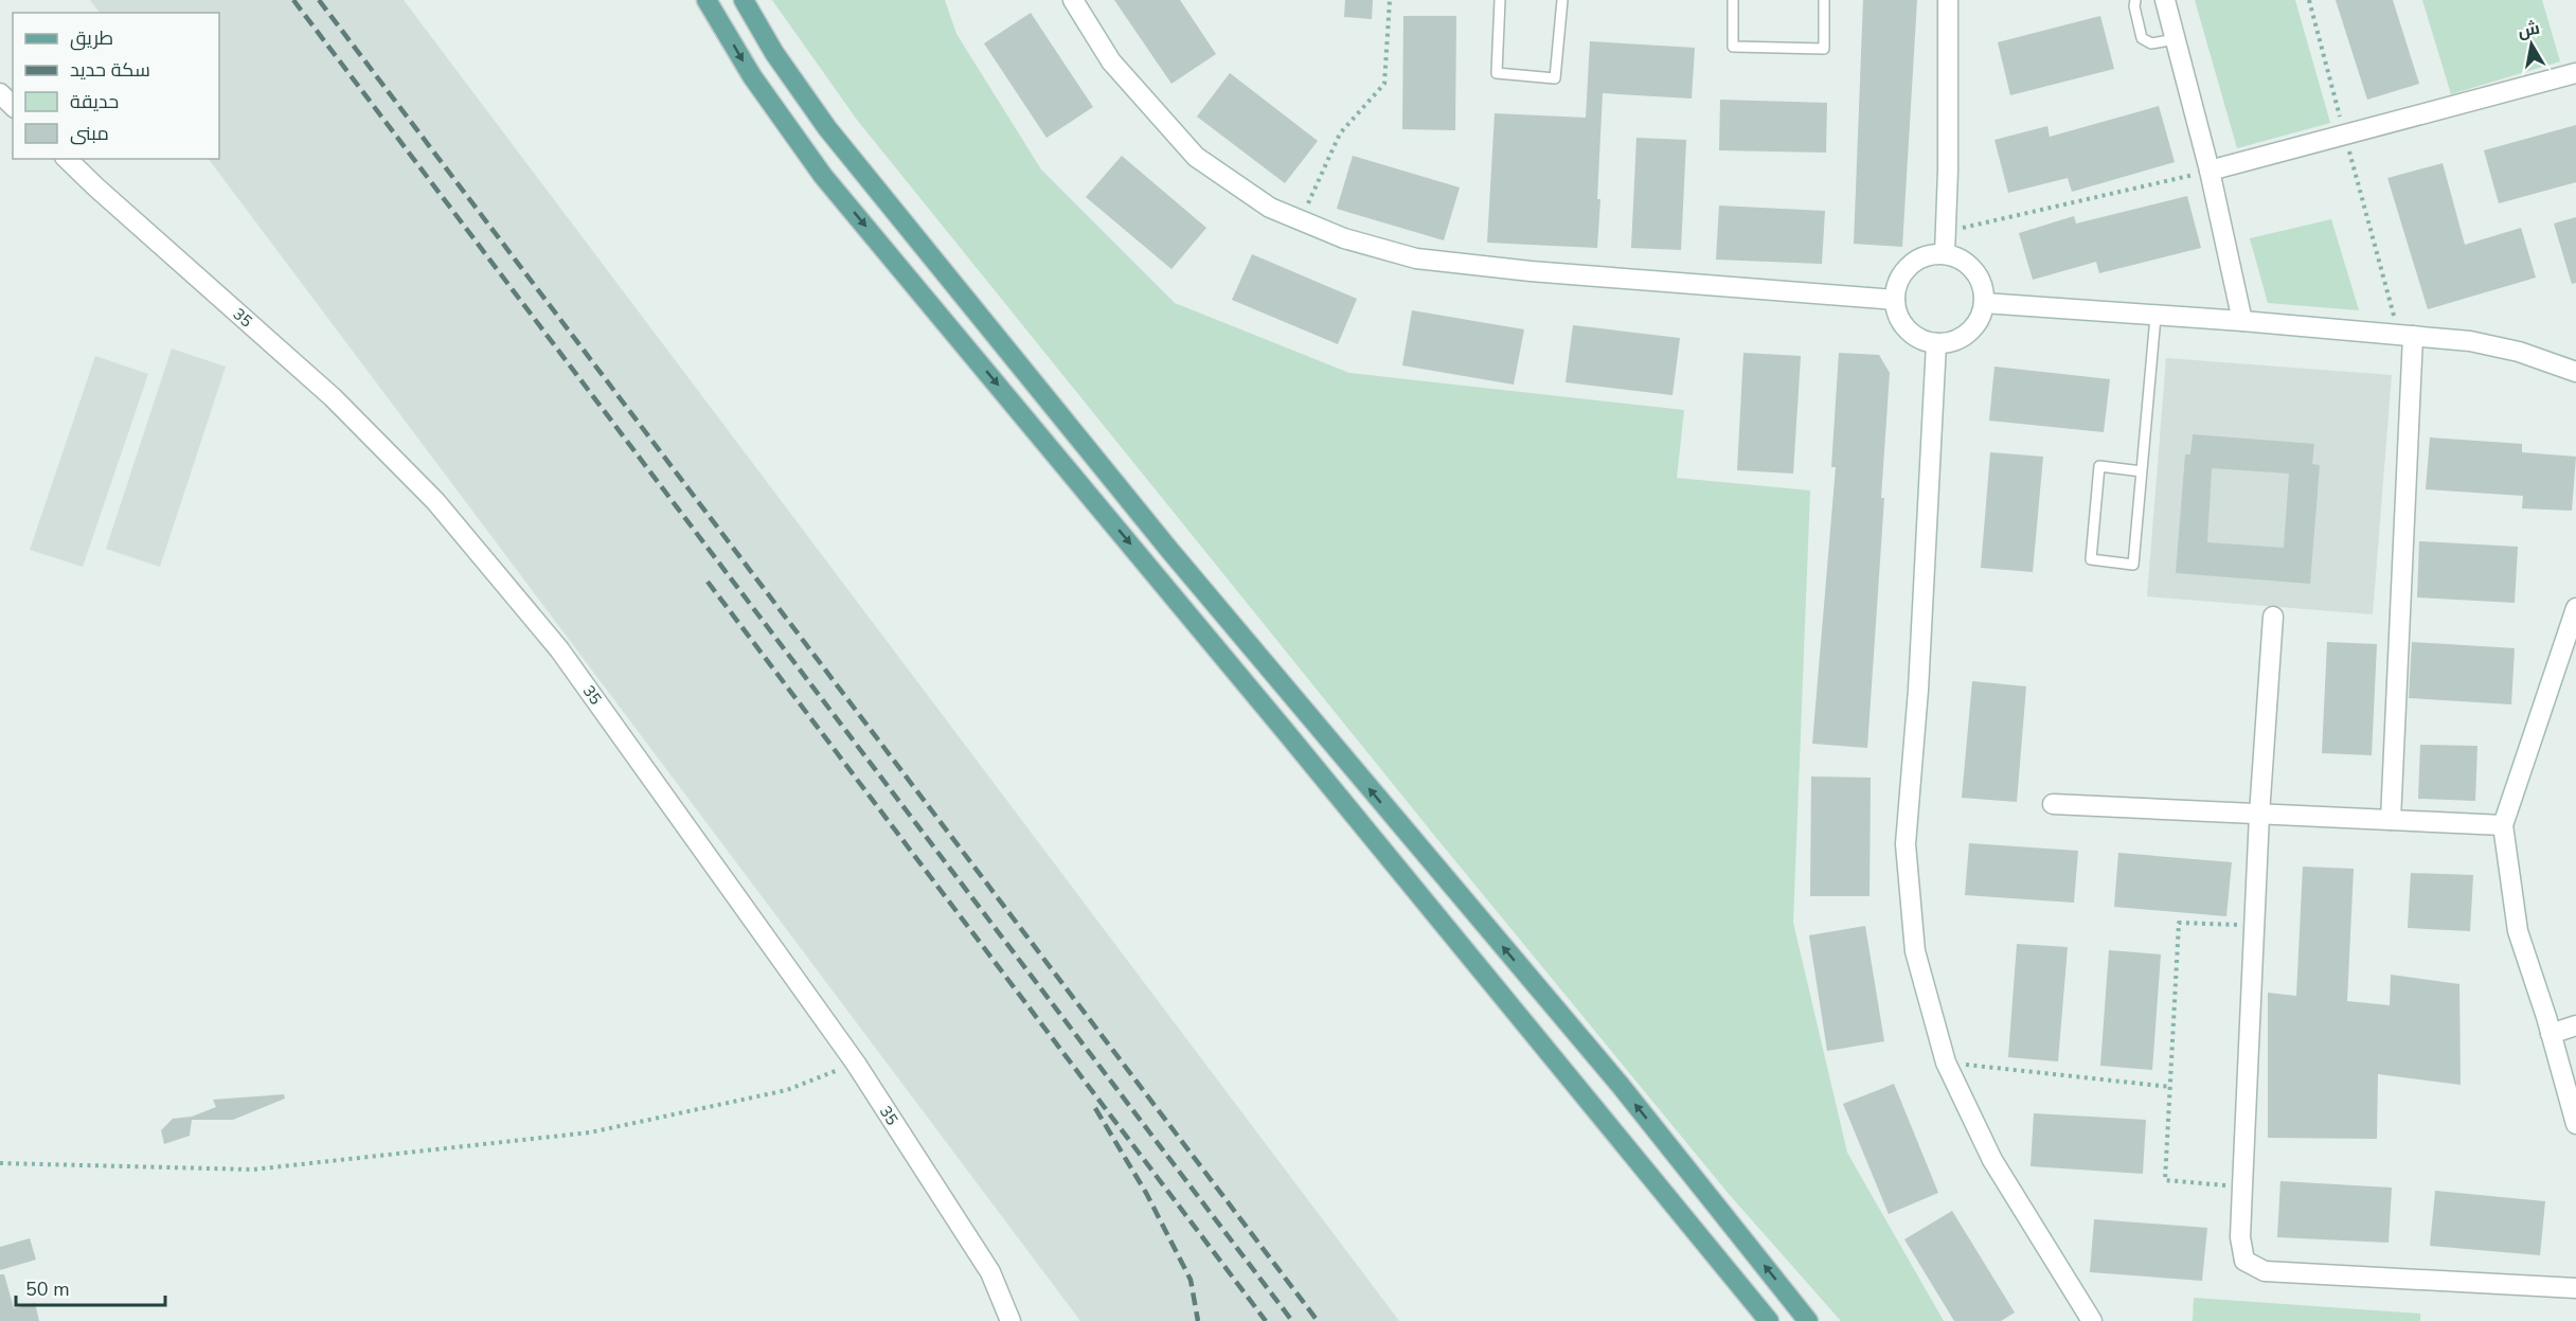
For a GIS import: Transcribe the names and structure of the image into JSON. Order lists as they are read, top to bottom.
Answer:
{
  "streets": {
    "street": ["35"]
  },
  "legend": [
    "طريق",
    "سكة حديد",
    "حديقة",
    "مبنى"
  ],
  "scale_bar": "50 m",
  "north": "top"
}
